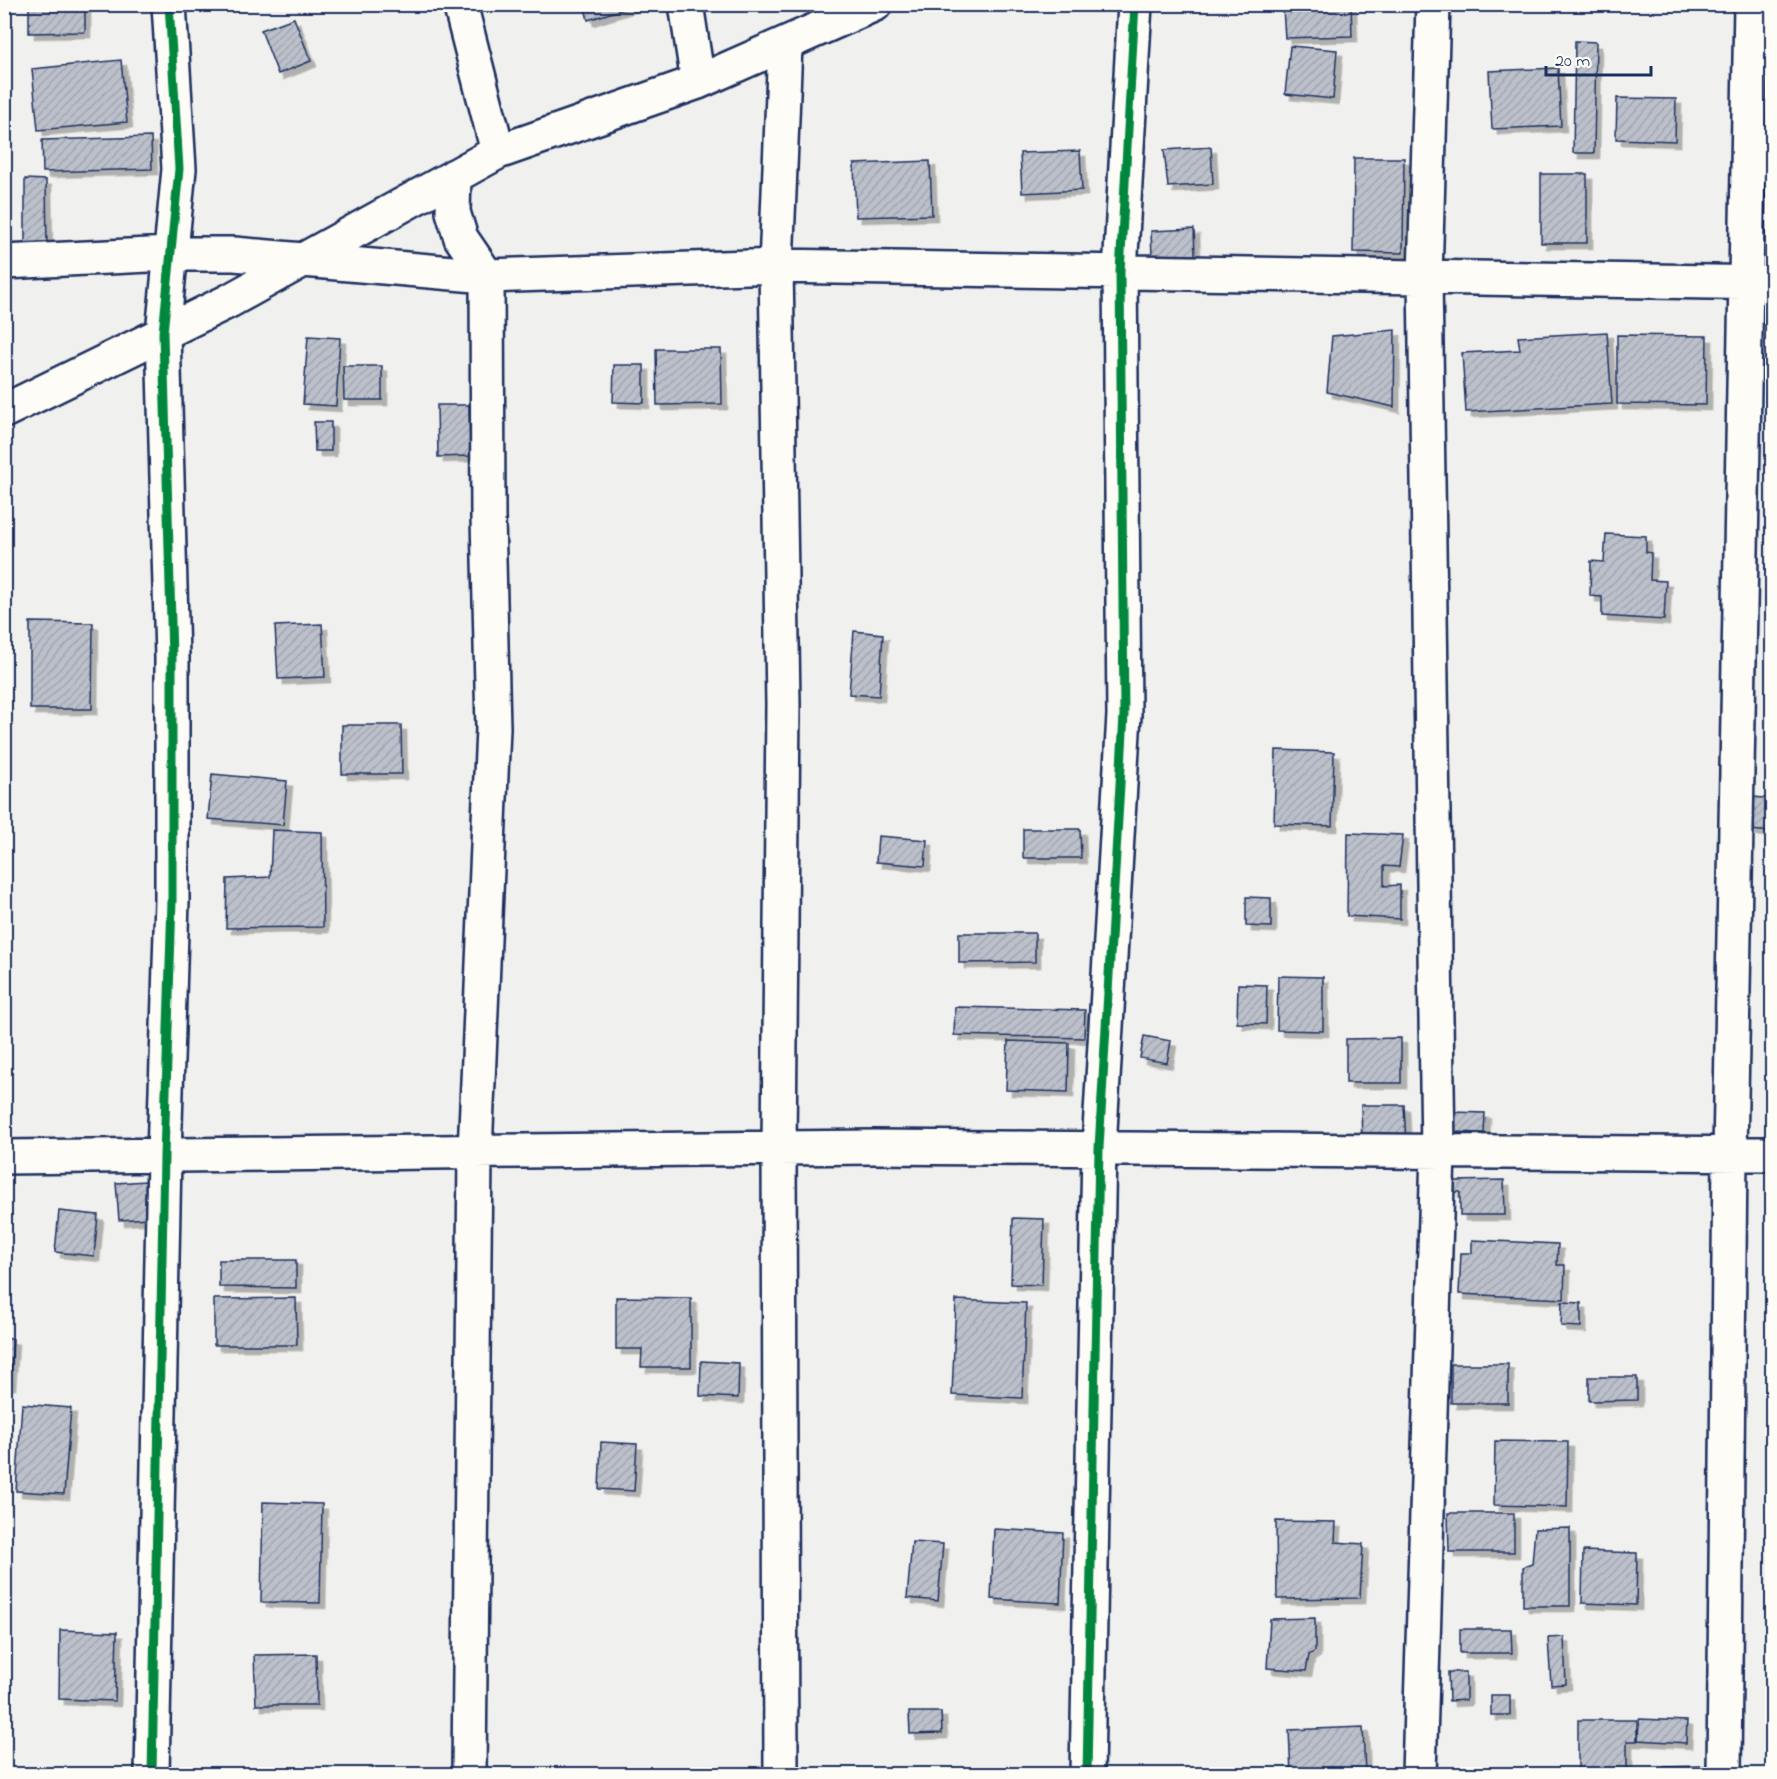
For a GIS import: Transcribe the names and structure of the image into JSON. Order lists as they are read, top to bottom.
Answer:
{
  "scale_bar": "20 m"
}
